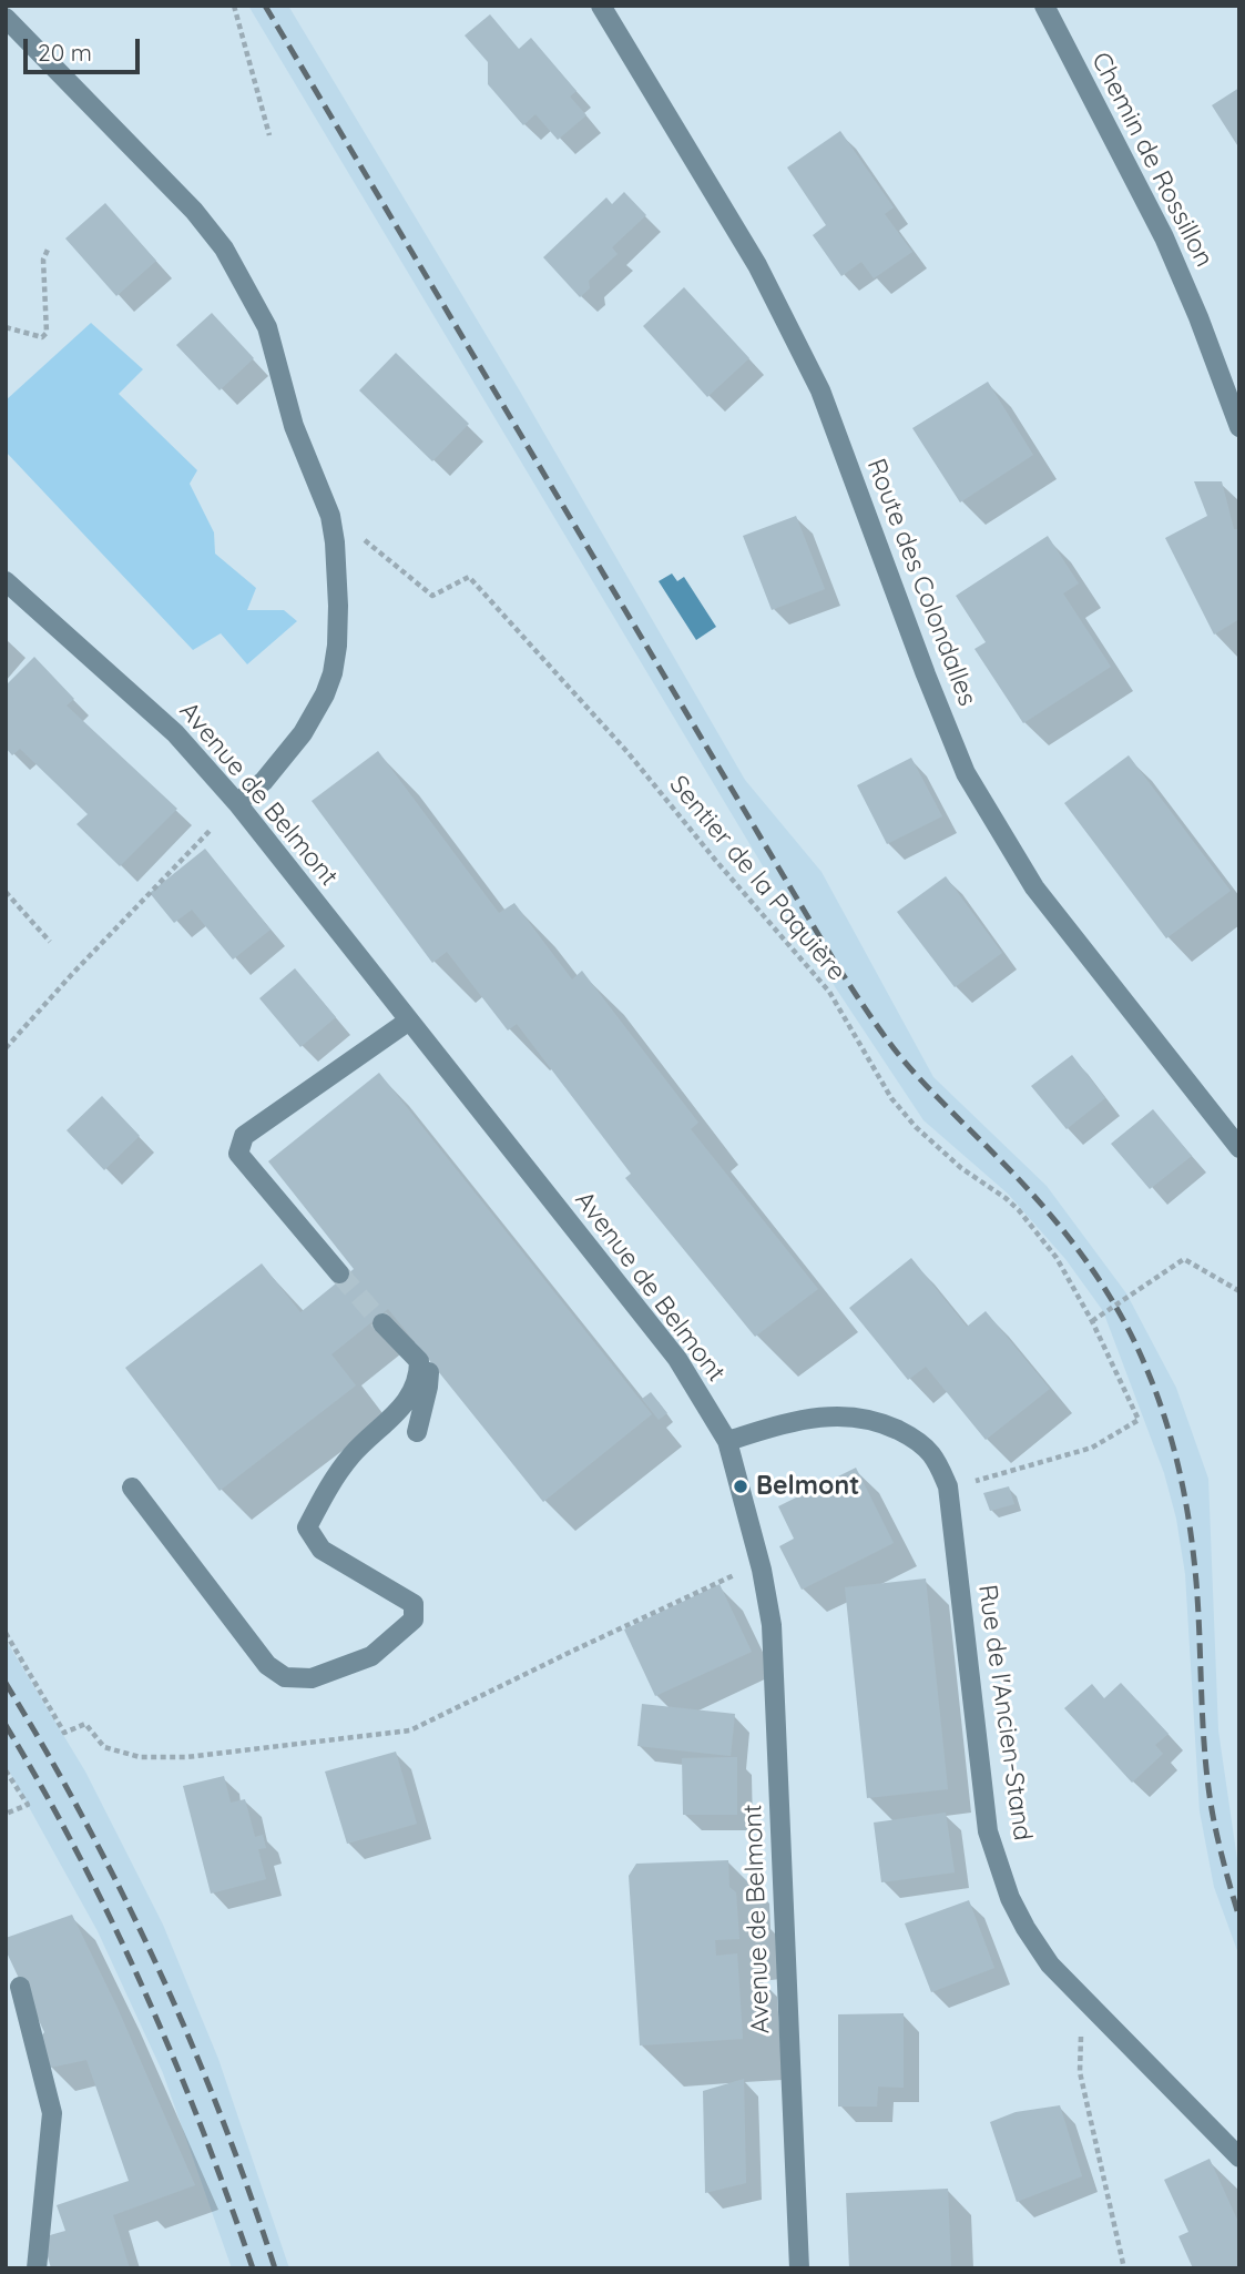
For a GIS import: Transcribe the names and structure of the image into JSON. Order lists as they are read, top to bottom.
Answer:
{
  "streets": {
    "street": [
      "Chemin de Rossillon",
      "Route des Colondalles",
      "Avenue de Belmont",
      "Rue de l'Ancien-Stand"
    ],
    "path": ["Sentier de la Paquière"]
  },
  "crossings": [
    ["Avenue de Belmont", "Rue de l'Ancien-Stand"]
  ],
  "places": ["Belmont"],
  "scale_bar": "20 m"
}
